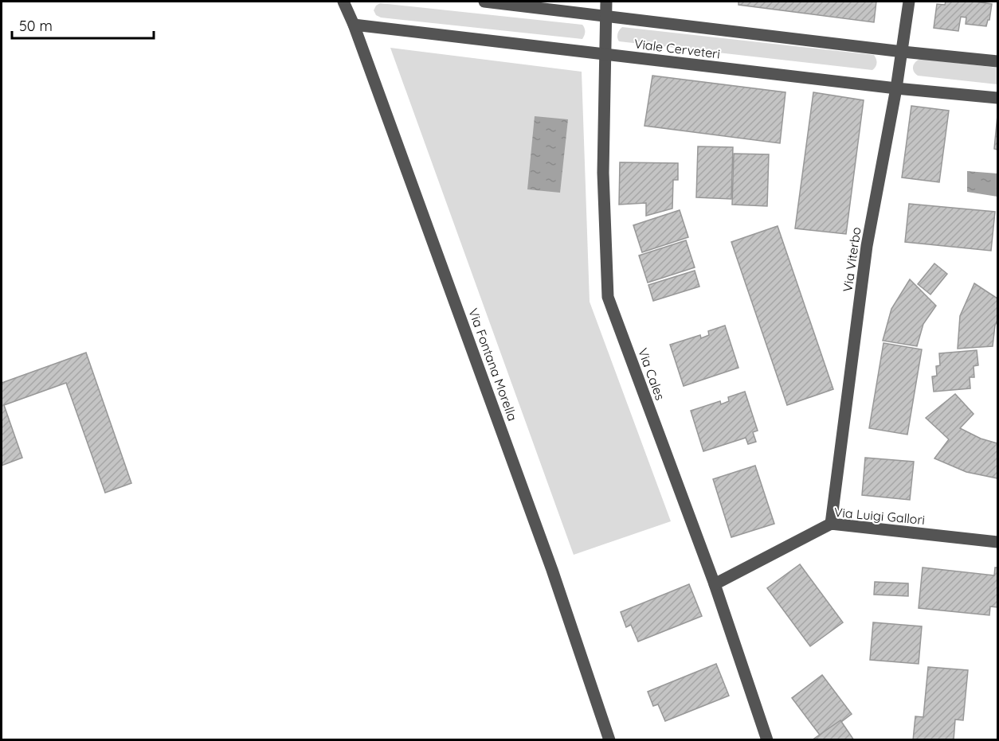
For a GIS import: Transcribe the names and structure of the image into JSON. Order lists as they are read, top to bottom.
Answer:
{
  "streets": {
    "street": [
      "Viale Cerveteri",
      "Via Viterbo",
      "Via Fontana Morella",
      "Via Cales",
      "Via Luigi Gallori"
    ]
  },
  "crossings": [
    ["Viale Cerveteri", "Via Viterbo"],
    ["Viale Cerveteri", "Via Fontana Morella"],
    ["Viale Cerveteri", "Via Cales"],
    ["Via Viterbo", "Via Luigi Gallori"],
    ["Via Cales", "Via Luigi Gallori"]
  ],
  "scale_bar": "50 m"
}
